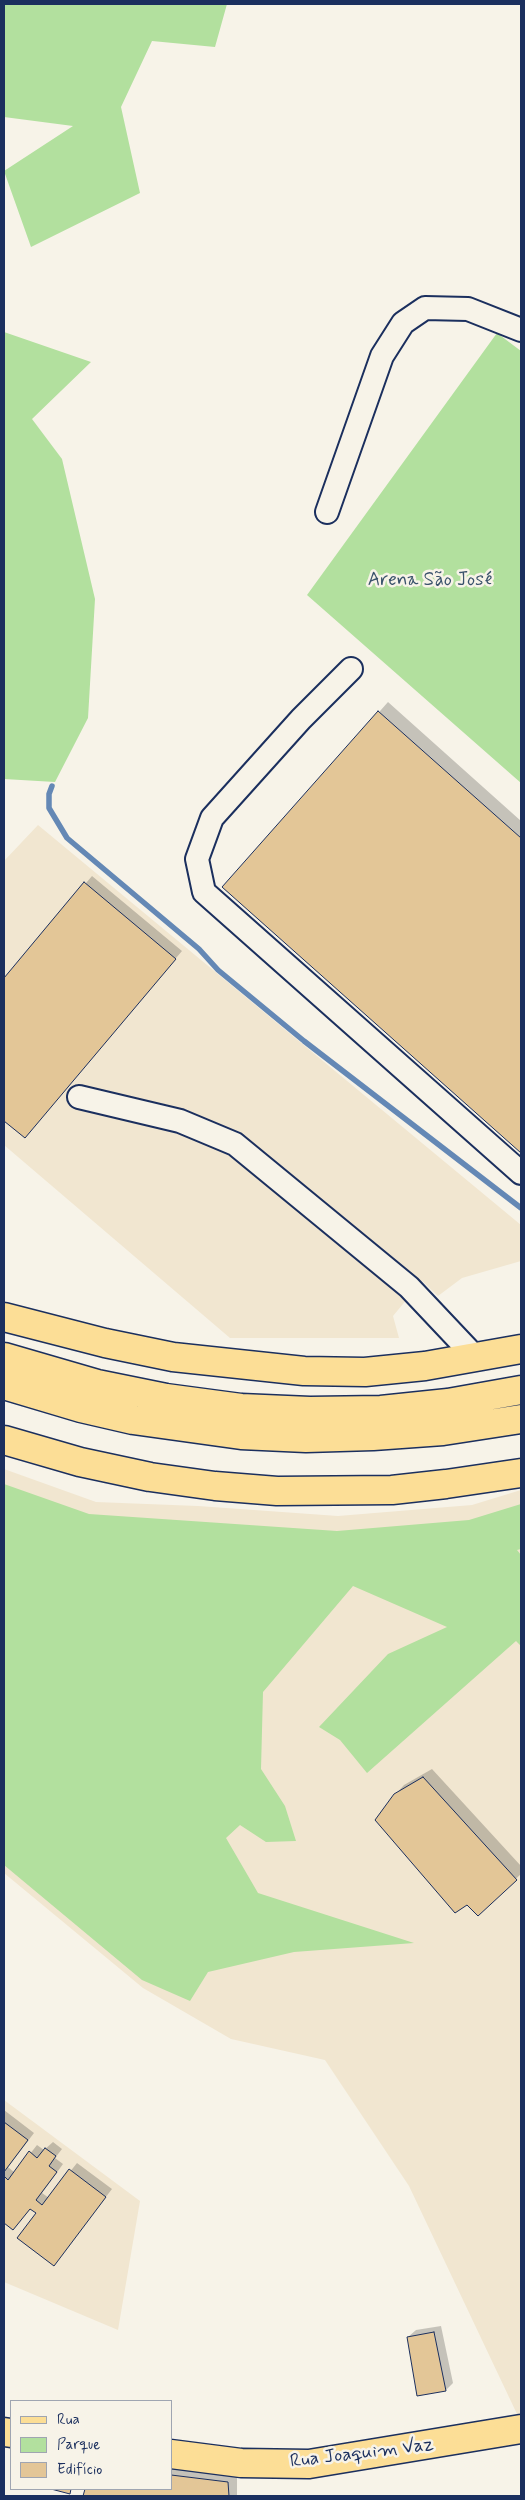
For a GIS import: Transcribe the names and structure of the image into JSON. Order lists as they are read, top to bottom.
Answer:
{
  "streets": {
    "main road": ["Rua Joaquim Vaz"]
  },
  "parks": ["Arena São José"],
  "legend": ["Rua", "Parque", "Edifício"]
}
